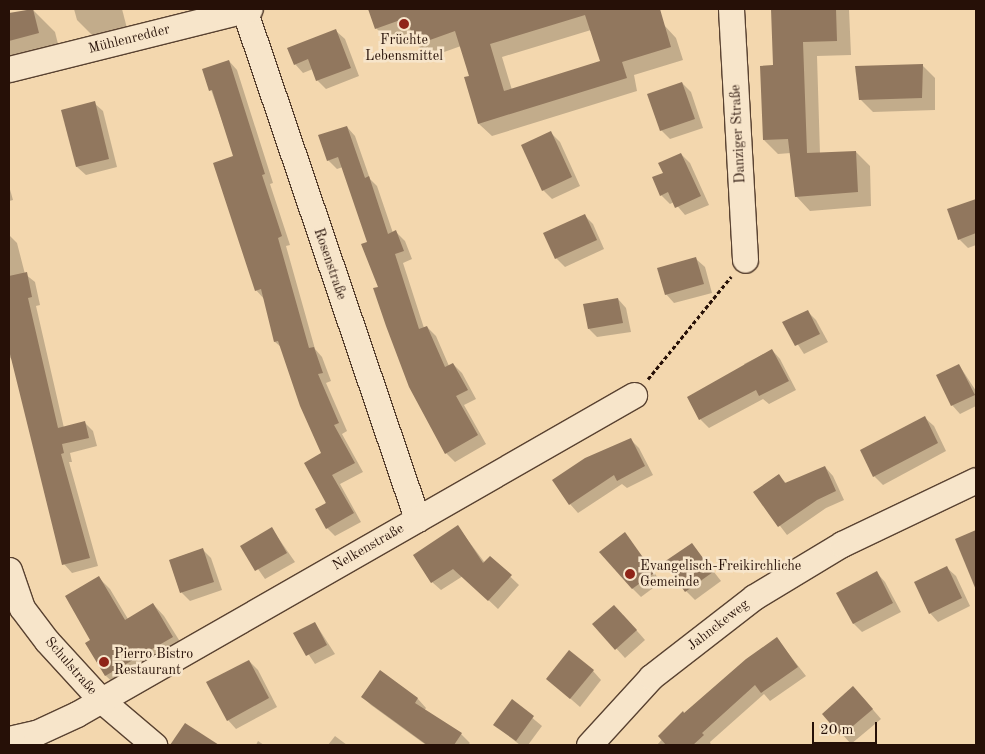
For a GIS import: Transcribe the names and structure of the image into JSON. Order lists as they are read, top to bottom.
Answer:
{
  "streets": {
    "street": [
      "Mühlenredder",
      "Danziger Straße",
      "Rosenstraße",
      "Nelkenstraße",
      "Jahnckeweg",
      "Schulstraße"
    ]
  },
  "crossings": [
    ["Mühlenredder", "Rosenstraße"],
    ["Rosenstraße", "Nelkenstraße"],
    ["Nelkenstraße", "Schulstraße"]
  ],
  "places": ["Früchte Lebensmittel", "Evangelisch-Freikirchliche Gemeinde", "Pierro Bistro Restaurant"],
  "scale_bar": "20 m"
}
